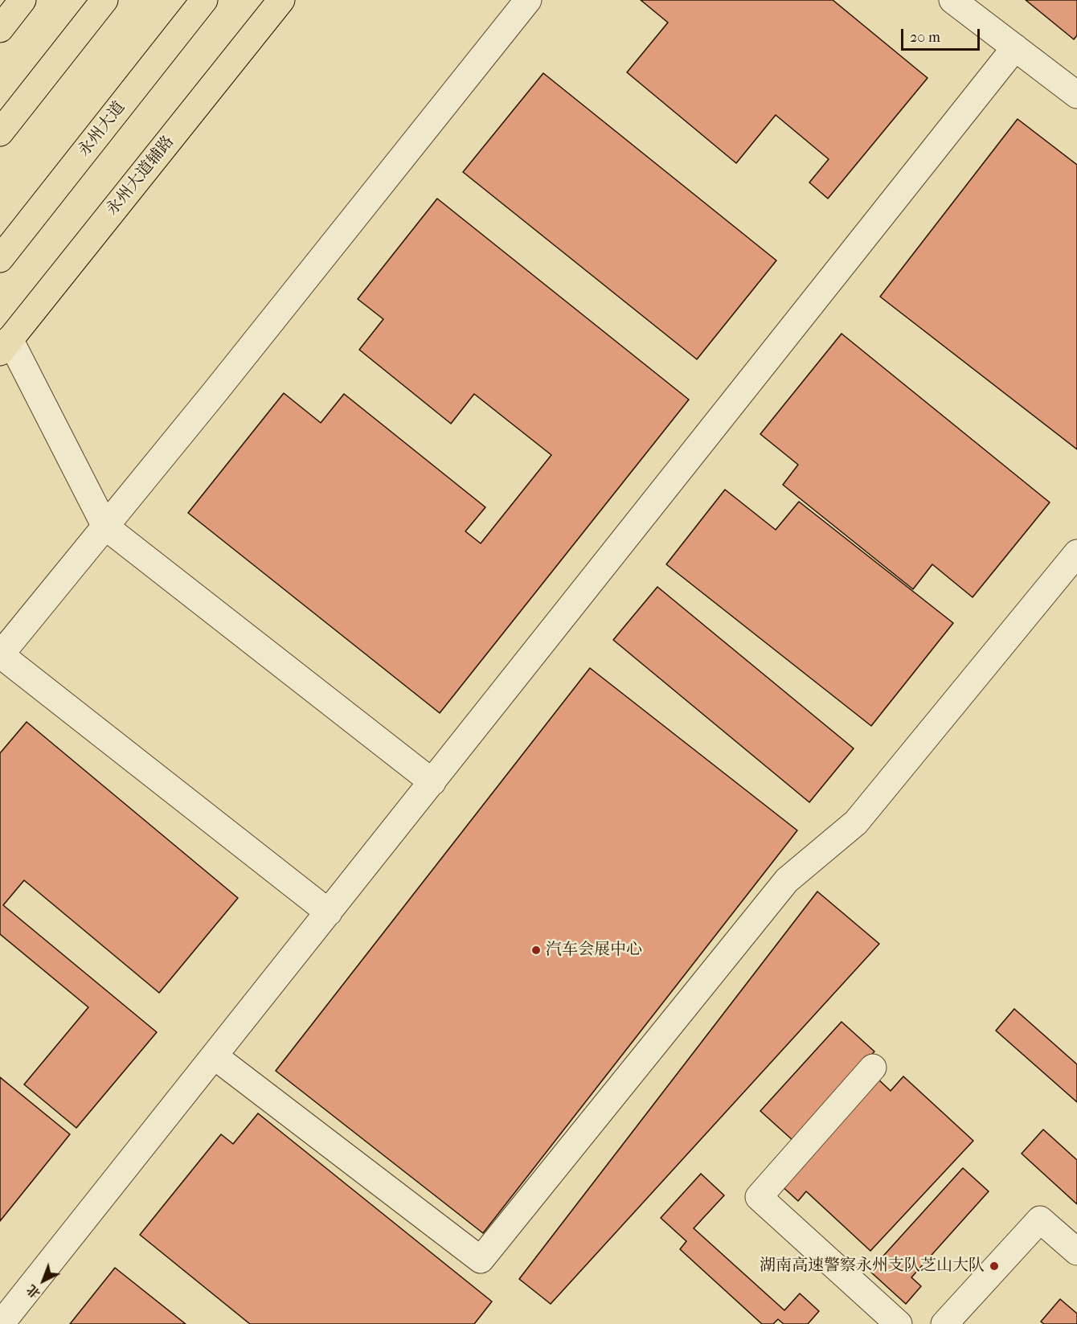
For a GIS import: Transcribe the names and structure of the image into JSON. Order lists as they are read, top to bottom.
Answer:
{
  "streets": {
    "main road": ["永州大道", "永州大道辅路"]
  },
  "places": ["汽车会展中心", "湖南高速警察永州支队芝山大队"],
  "scale_bar": "20 m",
  "north": "bottom left"
}
